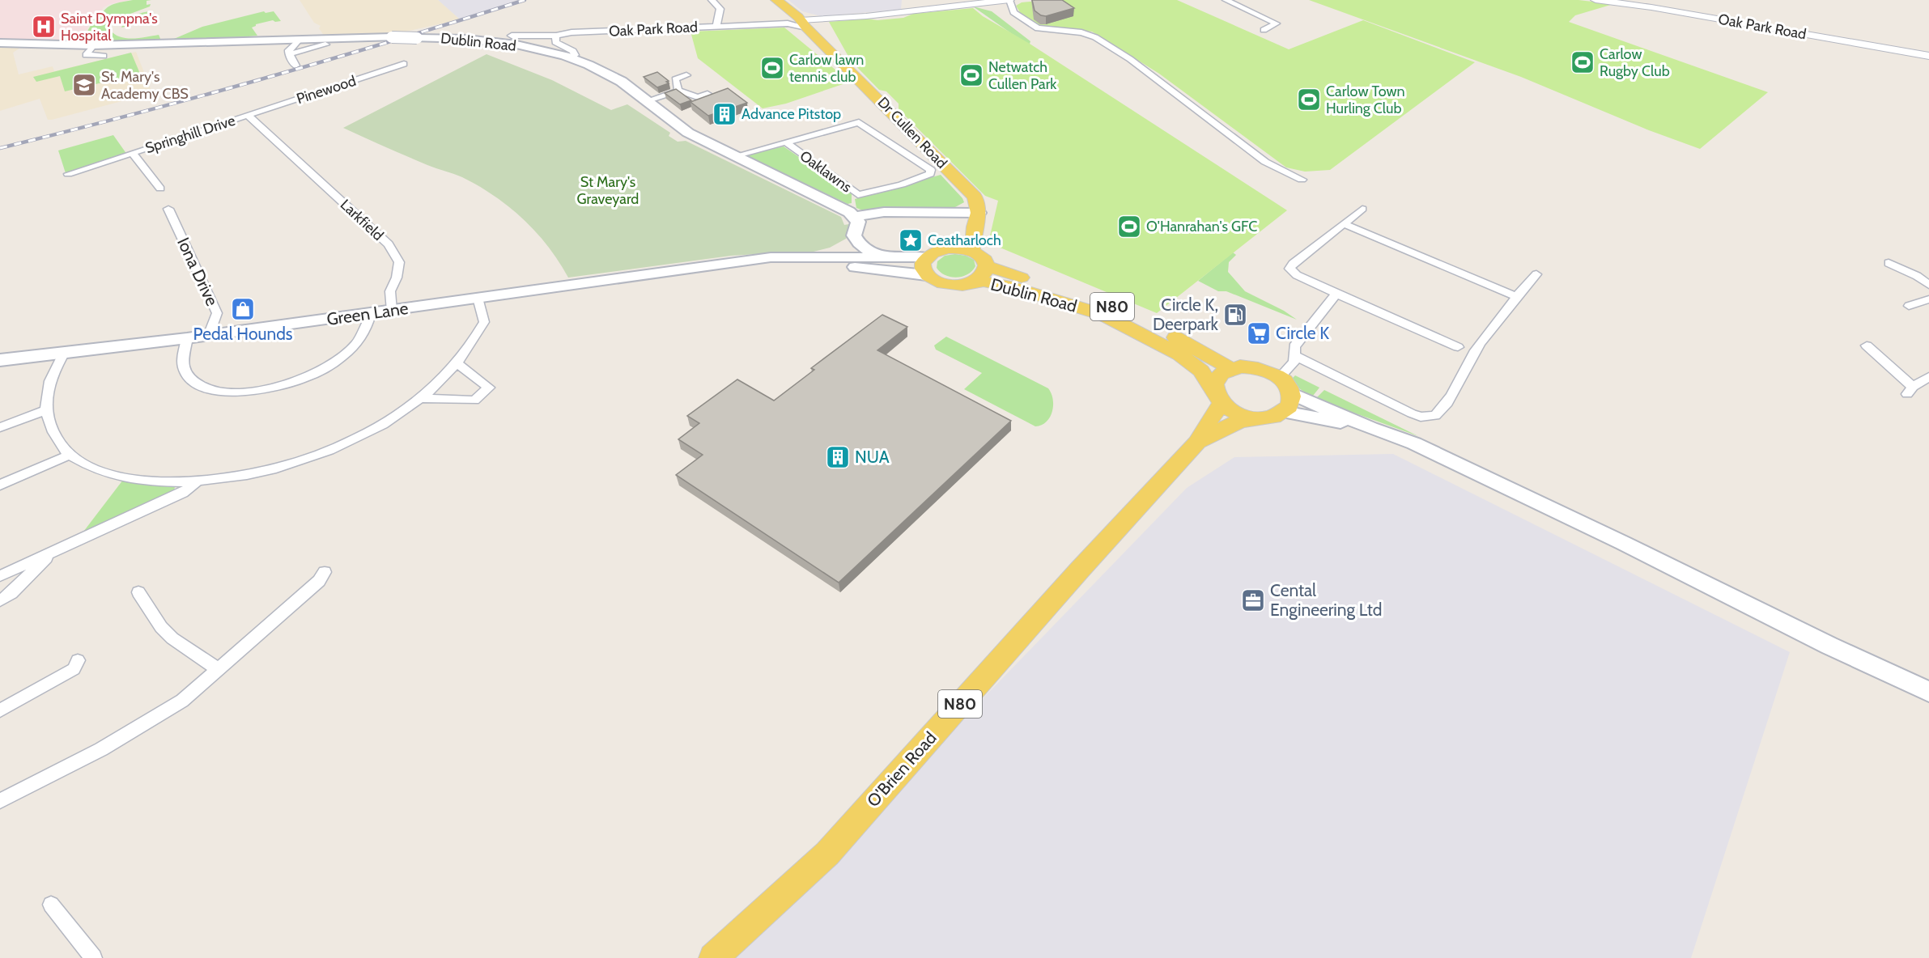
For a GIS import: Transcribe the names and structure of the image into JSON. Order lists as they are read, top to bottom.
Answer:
{
  "streets": {
    "main road": [
      "Dublin Road",
      "Dr Cullen Road",
      "N80",
      "Green Lane",
      "O'Brien Road"
    ],
    "street": [
      "Oak Park Road",
      "Pinewood",
      "Springhill Drive",
      "Oaklawns",
      "Larkfield",
      "Iona Drive"
    ]
  },
  "crossings": [
    ["Oak Park Road", "Dr Cullen Road"],
    ["Dublin Road", "Oaklawns"],
    ["Dublin Road", "N80"],
    ["Dublin Road", "O'Brien Road"],
    ["Pinewood", "Springhill Drive"],
    ["Pinewood", "Larkfield"],
    ["Springhill Drive", "Larkfield"],
    ["Larkfield", "Green Lane"],
    ["Iona Drive", "Green Lane"],
    ["N80", "O'Brien Road"]
  ],
  "parks": ["St Mary's Graveyard"],
  "places": {
    "hospital": ["Saint Dympna's Hospital"],
    "sports": [
      "Carlow Rugby Club",
      "Carlow lawn tennis club",
      "Netwatch Cullen Park",
      "Carlow Town Hurling Club",
      "O'Hanrahan's GFC"
    ],
    "school or university": ["St. Mary's Academy CBS"],
    "building": ["Advance Pitstop", "NUA"],
    "place": ["Ceatharloch"],
    "shop": ["Pedal Hounds"],
    "fuel station": ["Circle K, Deerpark"],
    "supermarket": ["Circle K"],
    "office": ["Cental Engineering Ltd"]
  }
}
